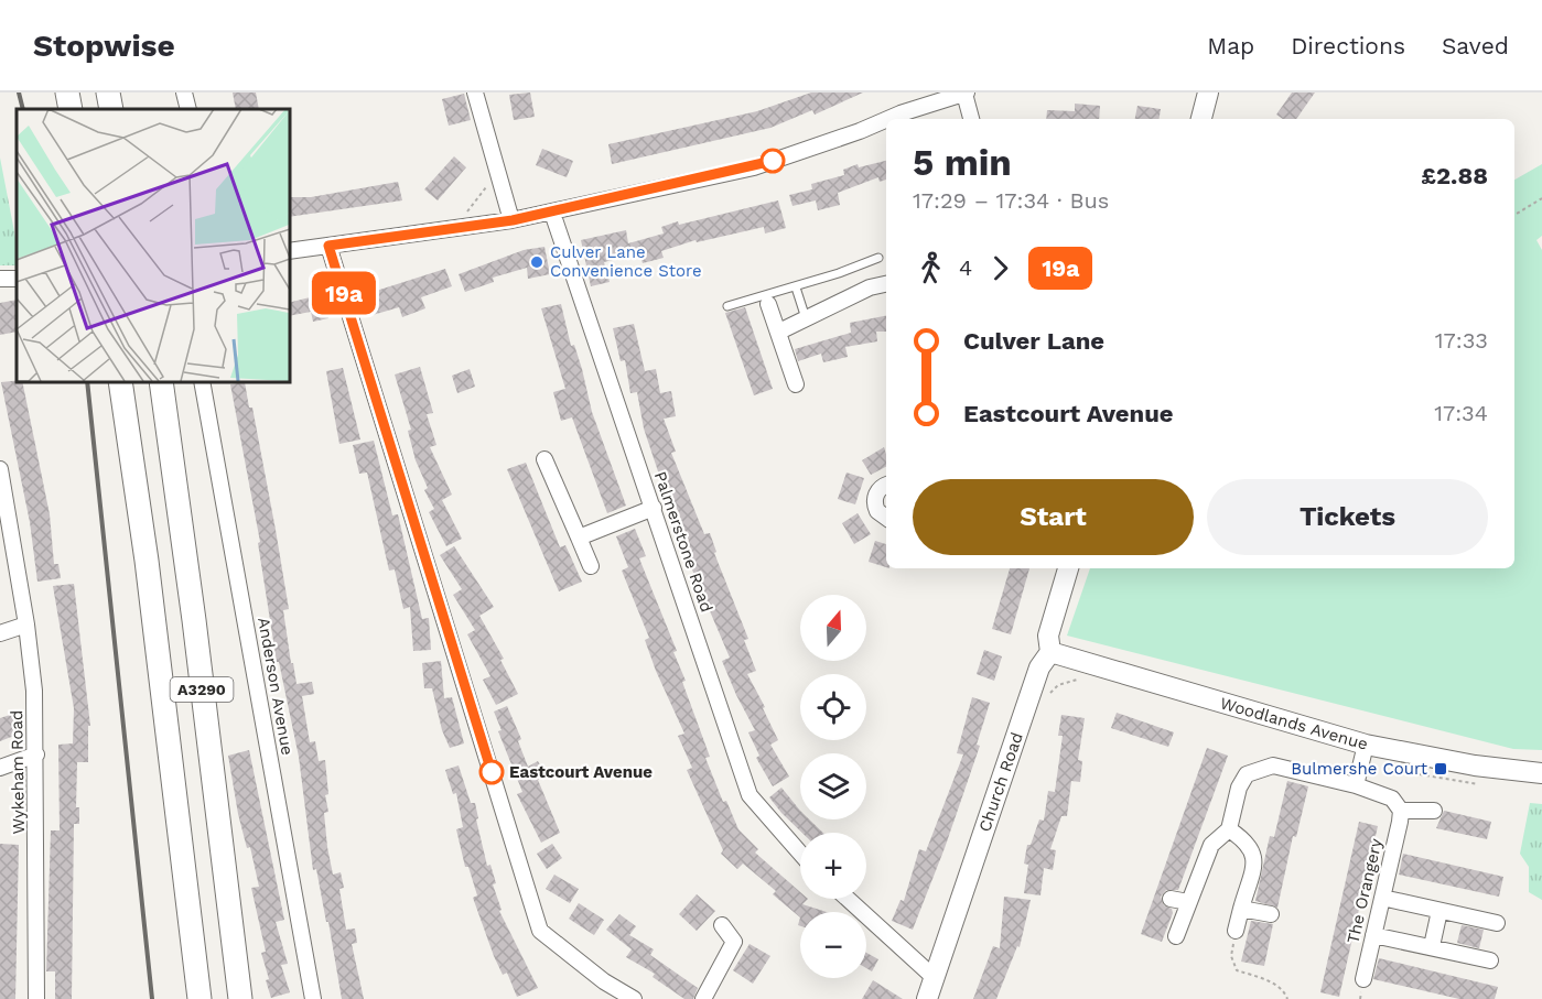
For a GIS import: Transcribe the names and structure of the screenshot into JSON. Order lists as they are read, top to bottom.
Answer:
{
  "streets": {
    "main road": ["A3290"],
    "street": [
      "Palmerstone Road",
      "Anderson Avenue",
      "Woodlands Avenue",
      "Wykeham Road",
      "Church Road",
      "The Orangery"
    ]
  },
  "crossings": [
    ["Woodlands Avenue", "Church Road"]
  ],
  "places": {
    "other": ["Culver Lane Convenience Store", "Eastcourt Avenue"],
    "transit": ["Bulmershe Court"]
  },
  "lines": ["bus line 19a"],
  "north": "top",
  "page": {
    "header": "Stopwise",
    "nav": ["Map", "Directions", "Saved"],
    "on_map": "19a",
    "heading": ["5 min", "17:29 – 17:34 · Bus", "£2.88"],
    "legs": ["4", "19a"],
    "list": [
      {
        "name": "Culver Lane",
        "value": "17:33"
      },
      {
        "name": "Eastcourt Avenue",
        "value": "17:34"
      }
    ],
    "buttons": ["Start", "Tickets"],
    "map_buttons": ["+", "−"]
  }
}
